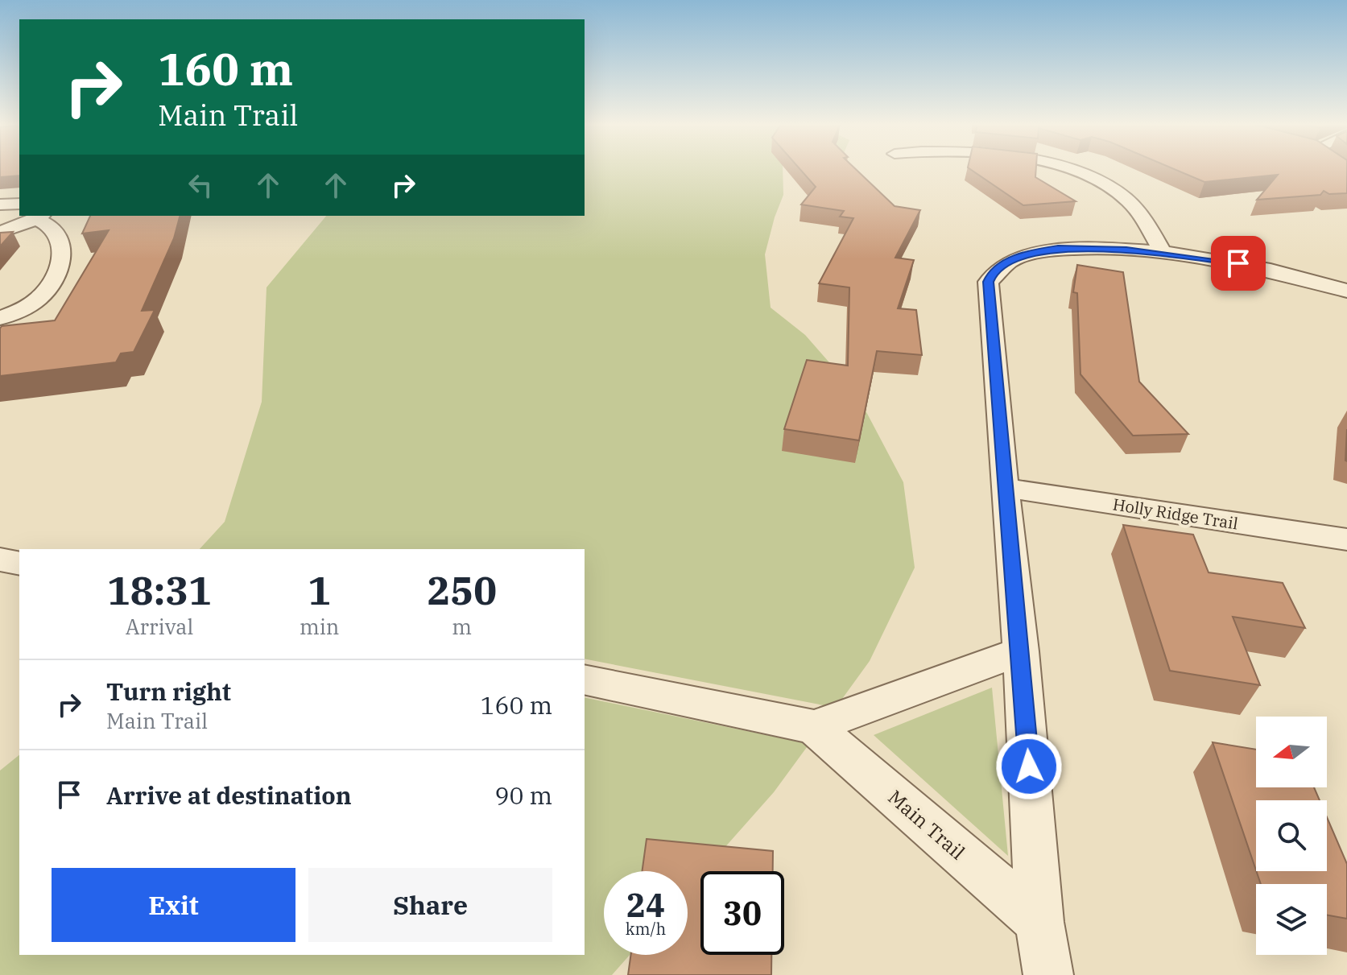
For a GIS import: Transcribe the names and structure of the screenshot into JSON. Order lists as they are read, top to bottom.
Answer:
{
  "streets": {
    "street": ["Holly Ridge Trail", "Main Trail"]
  },
  "north": "left",
  "page": {
    "turn": ["160 m", "Main Trail"],
    "eta": [
      "18:31",
      "Arrival",
      "1",
      "min",
      "250",
      "m"
    ],
    "list": [
      {
        "name": "Turn right",
        "note": "Main Trail",
        "value": "160 m"
      },
      {
        "name": "Arrive at destination",
        "value": "90 m"
      }
    ],
    "buttons": ["Exit", "Share"],
    "speed": "24 km/h",
    "limit": "30"
  }
}
